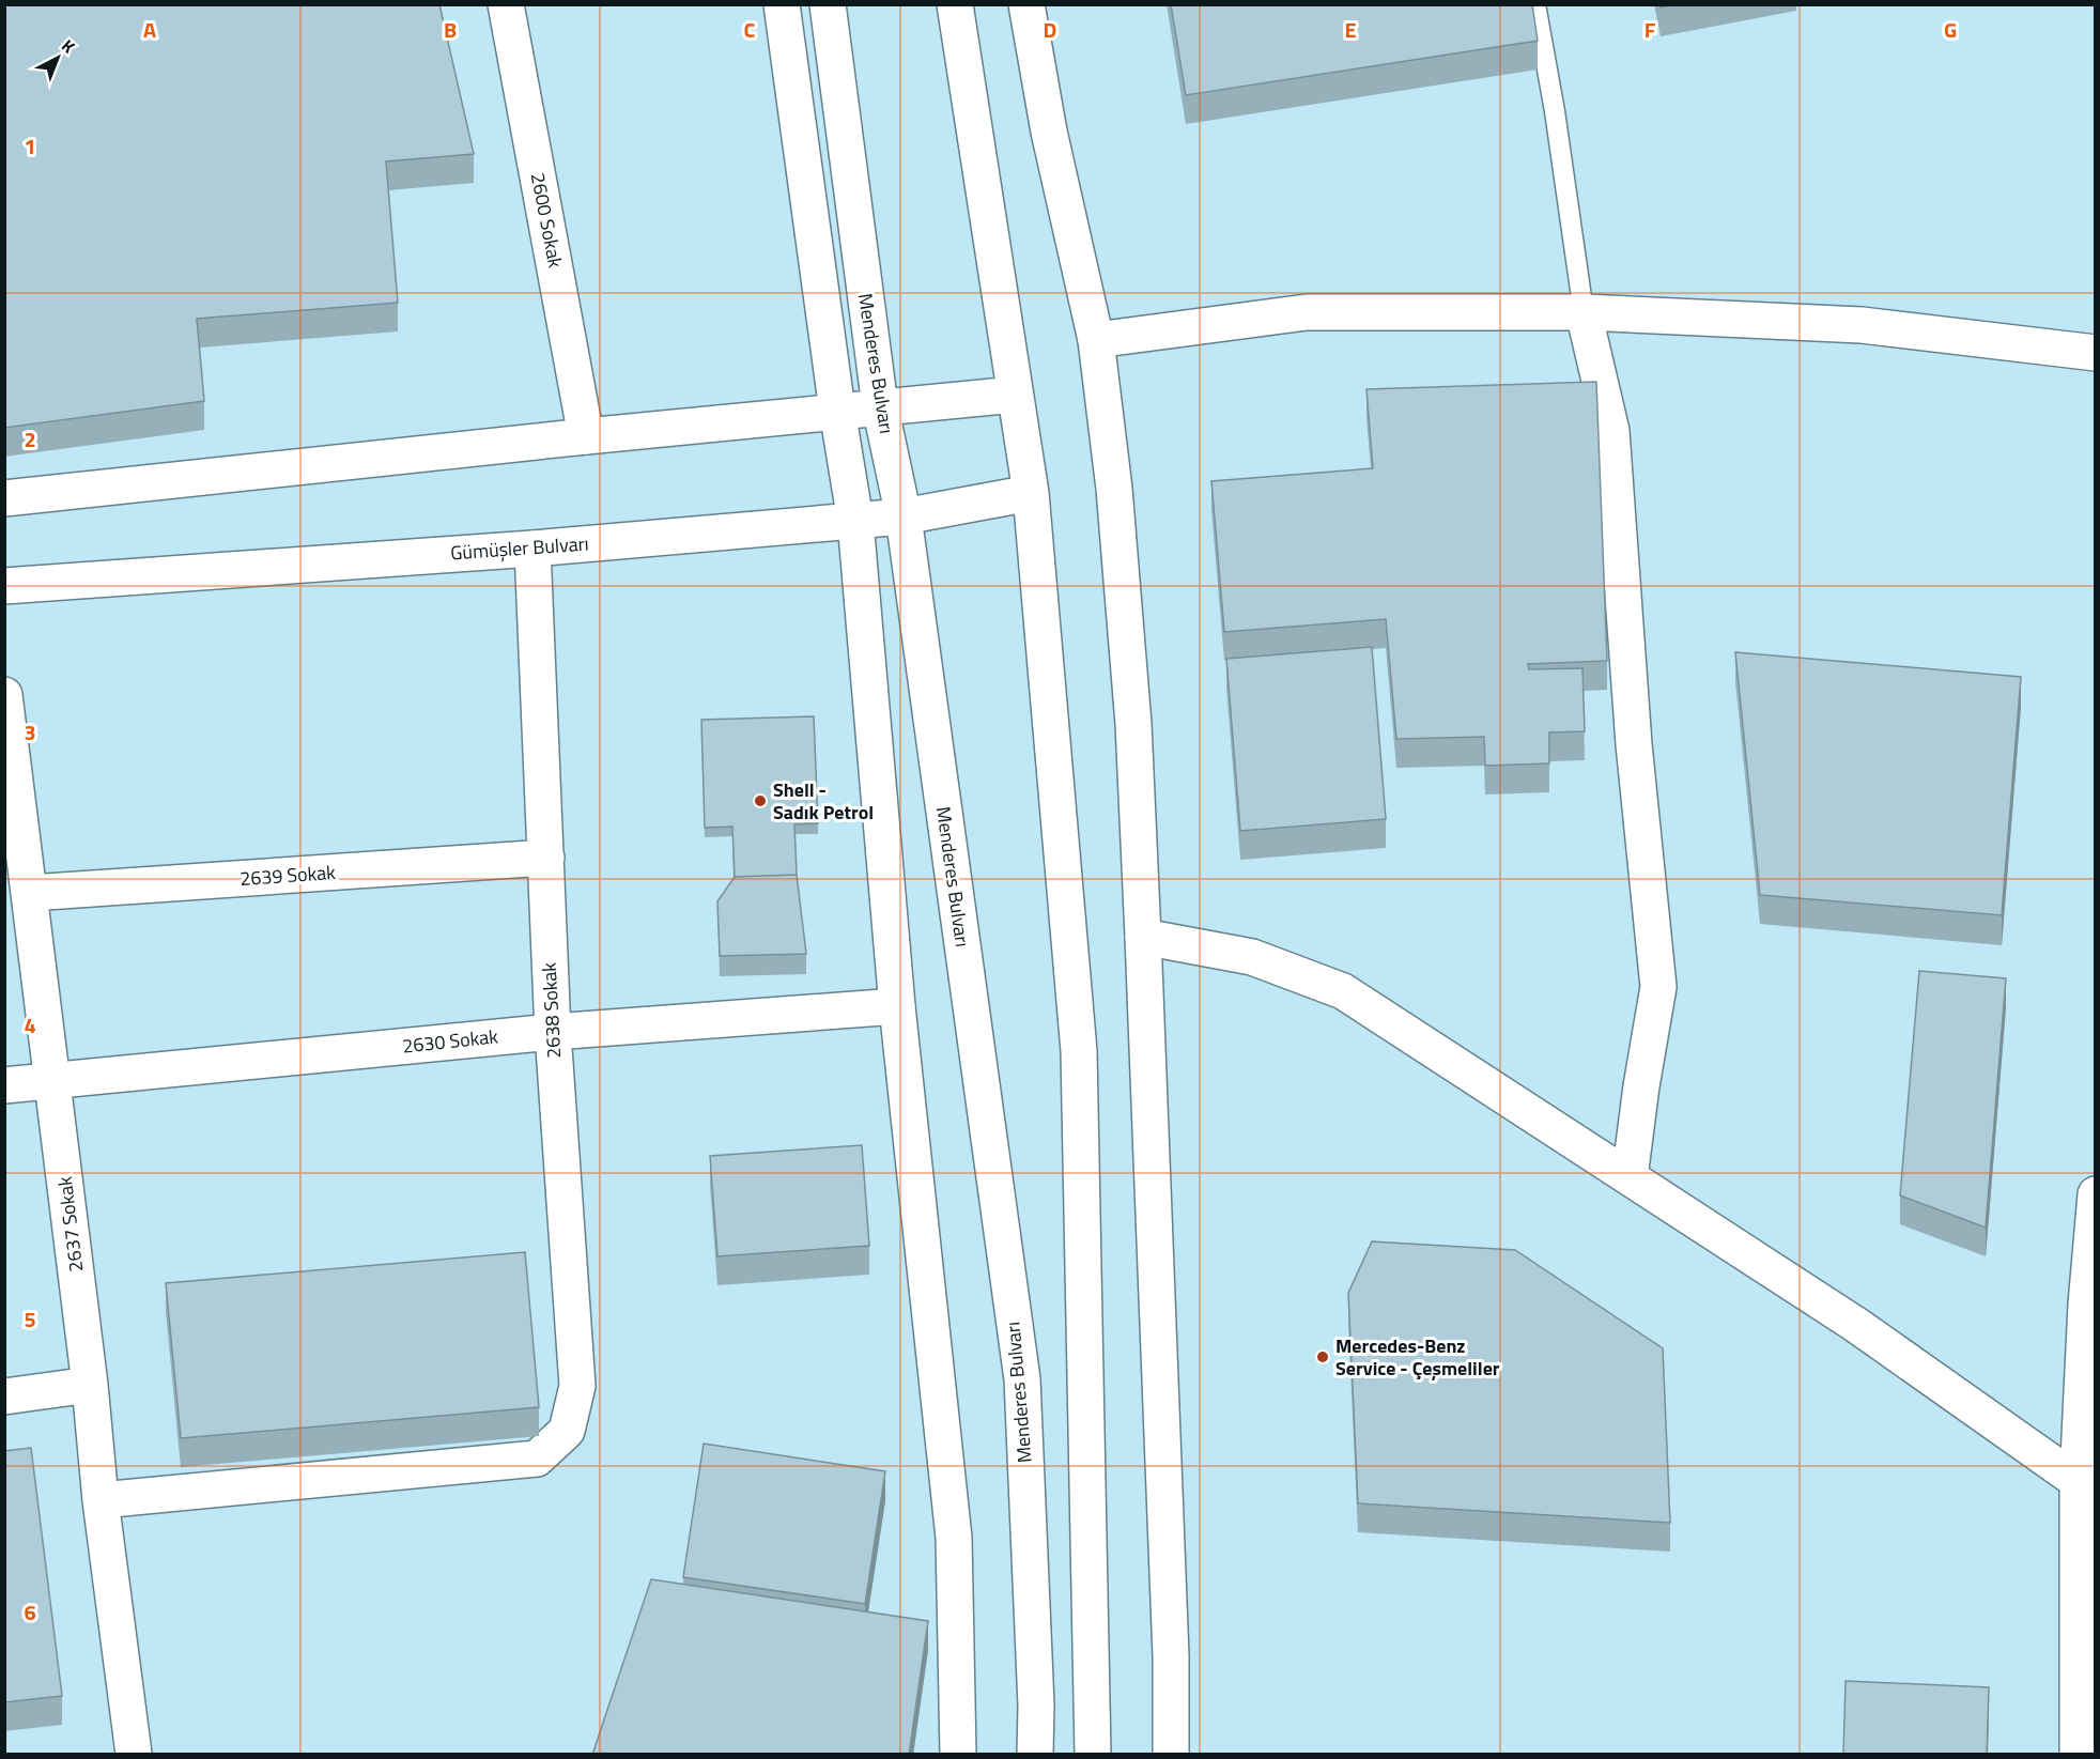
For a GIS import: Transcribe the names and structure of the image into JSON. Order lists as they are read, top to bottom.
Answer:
{
  "streets": {
    "main road": [
      "2600 Sokak",
      "Menderes Bulvarı",
      "Gümüşler Bulvarı",
      "2639 Sokak",
      "2638 Sokak",
      "2630 Sokak",
      "2637 Sokak"
    ]
  },
  "crossings": [
    ["Menderes Bulvarı", "Gümüşler Bulvarı"],
    ["Gümüşler Bulvarı", "2638 Sokak"],
    ["2639 Sokak", "2638 Sokak"],
    ["2639 Sokak", "2637 Sokak"],
    ["2638 Sokak", "2630 Sokak"],
    ["2638 Sokak", "2637 Sokak"],
    ["2630 Sokak", "2637 Sokak"]
  ],
  "places": ["Shell - Sadık Petrol", "Mercedes-Benz Service - Çeşmeliler"],
  "north": "top right",
  "grid": {
    "columns": [
      "A",
      "B",
      "C",
      "D",
      "E",
      "F",
      "G"
    ],
    "rows": [
      "1",
      "2",
      "3",
      "4",
      "5",
      "6"
    ]
  }
}
